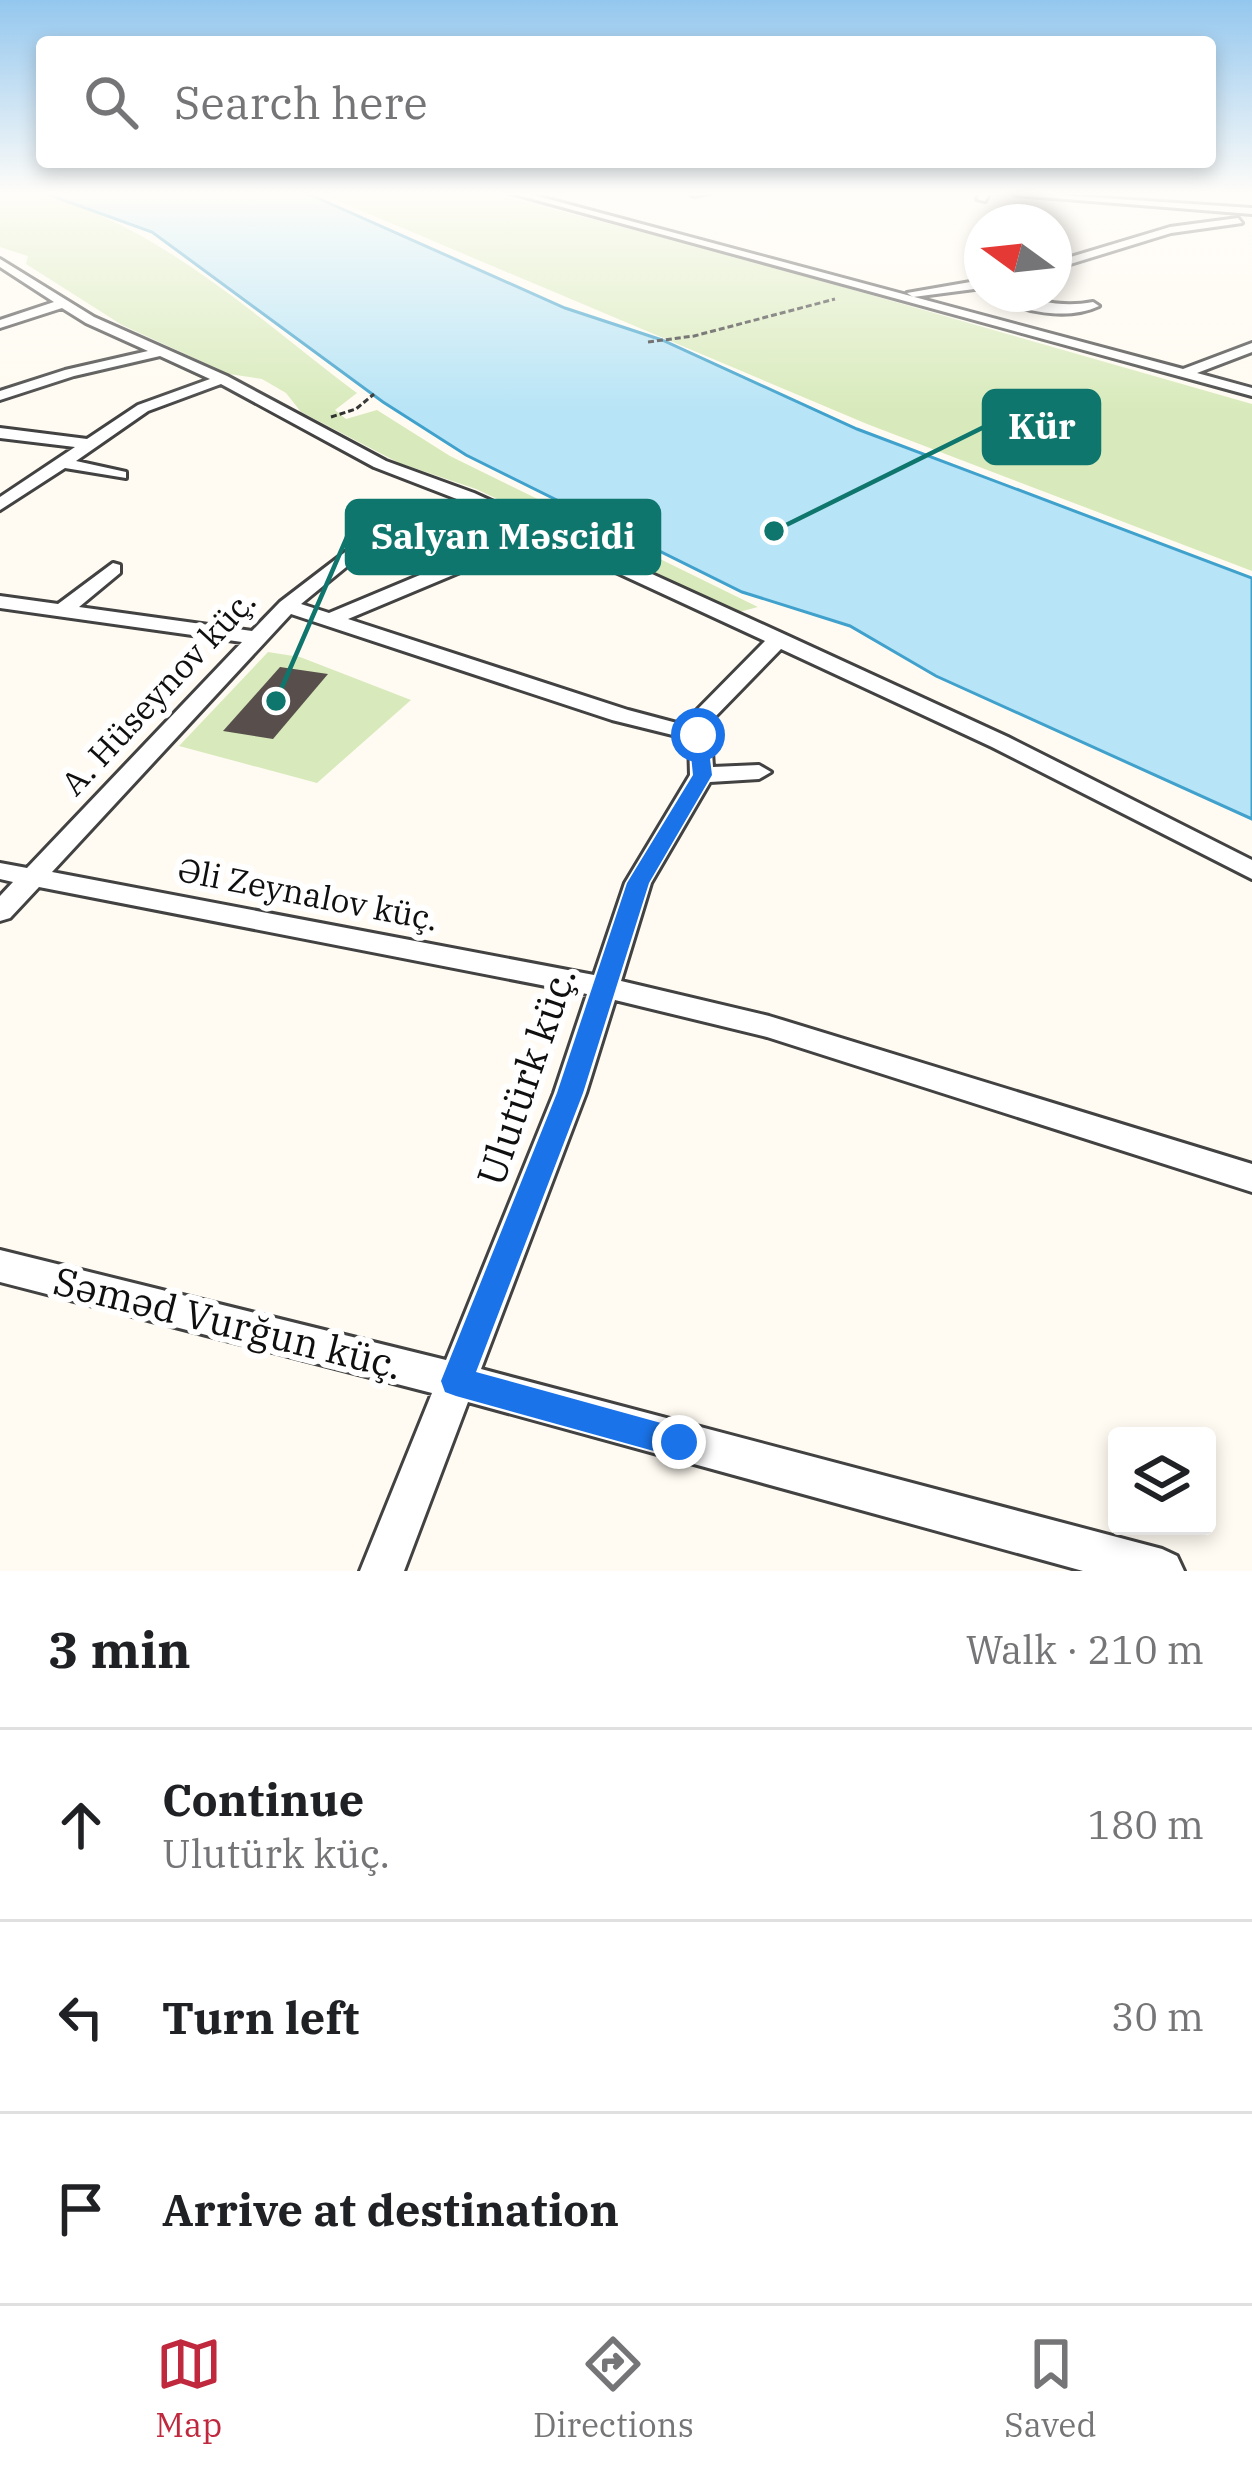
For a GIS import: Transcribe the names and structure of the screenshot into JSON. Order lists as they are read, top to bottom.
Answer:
{
  "streets": {
    "street": [
      "A. Hüseynov küç.",
      "Əli Zeynalov küç.",
      "Ulutürk küç.",
      "Səməd Vurğun küç."
    ]
  },
  "crossings": [
    ["A. Hüseynov küç.", "Əli Zeynalov küç."],
    ["Əli Zeynalov küç.", "Ulutürk küç."],
    ["Ulutürk küç.", "Səməd Vurğun küç."]
  ],
  "places": ["Kür", "Salyan Məscidi"],
  "north": "left",
  "page": {
    "search": "Search here",
    "heading": ["3 min", "Walk · 210 m"],
    "list": [
      ["Continue", "Ulutürk küç.", "180 m"],
      ["Turn left", "30 m"],
      "Arrive at destination"
    ],
    "nav": ["Map", "Directions", "Saved"]
  }
}
